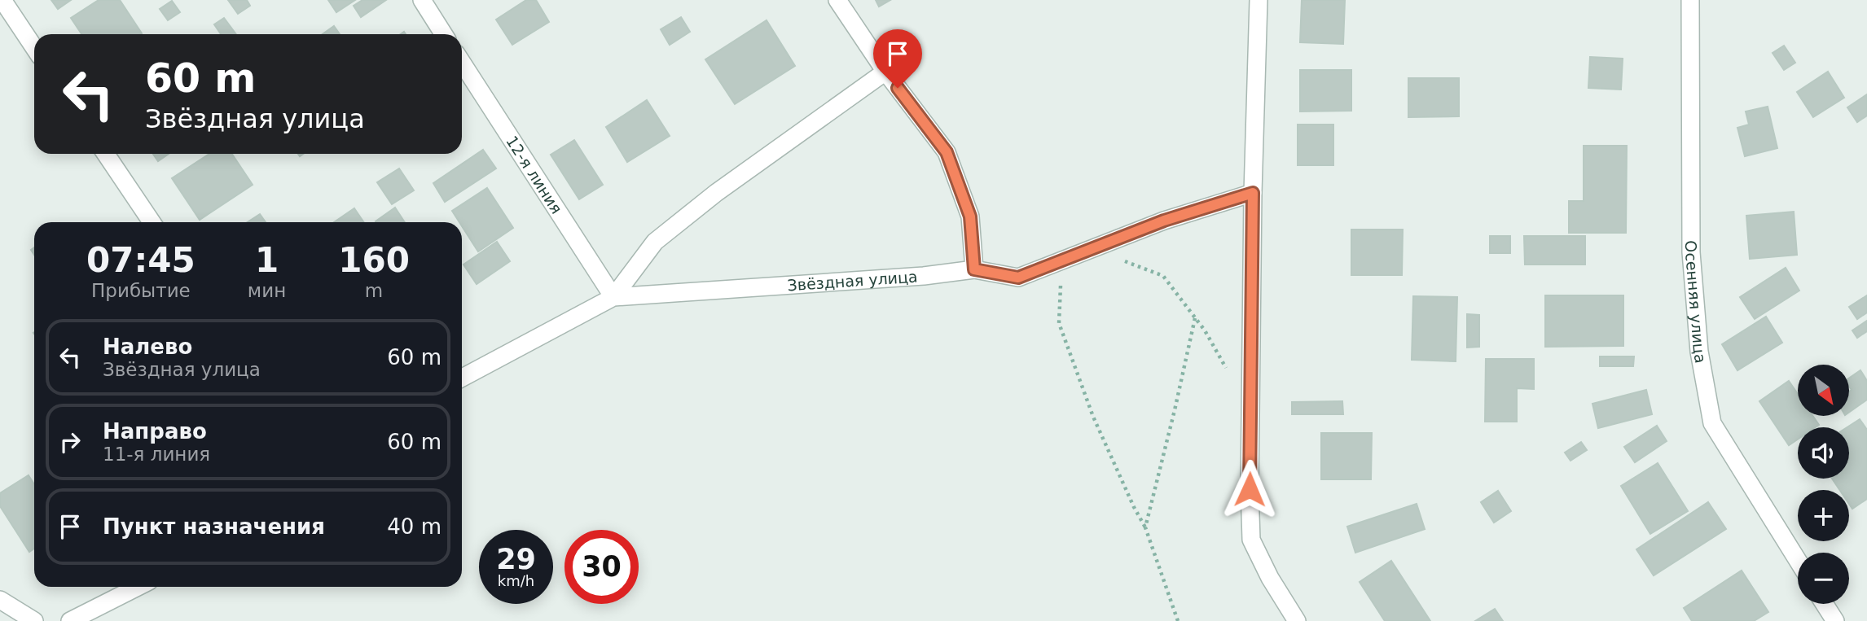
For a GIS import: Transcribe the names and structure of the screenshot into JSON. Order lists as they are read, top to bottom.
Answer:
{
  "streets": {
    "street": ["12-я линия", "Звёздная улица", "Осенняя улица"]
  },
  "crossings": [
    ["12-я линия", "Звёздная улица"]
  ],
  "north": "bottom right",
  "page": {
    "turn": ["60 m", "Звёздная улица"],
    "eta": [
      "07:45",
      "Прибытие",
      "1",
      "мин",
      "160",
      "m"
    ],
    "list": [
      {
        "name": "Налево",
        "note": "Звёздная улица",
        "value": "60 m"
      },
      {
        "name": "Направо",
        "note": "11-я линия",
        "value": "60 m"
      },
      {
        "name": "Пункт назначения",
        "value": "40 m"
      }
    ],
    "map_buttons": ["+", "−"],
    "speed": "29 km/h",
    "limit": "30"
  }
}
